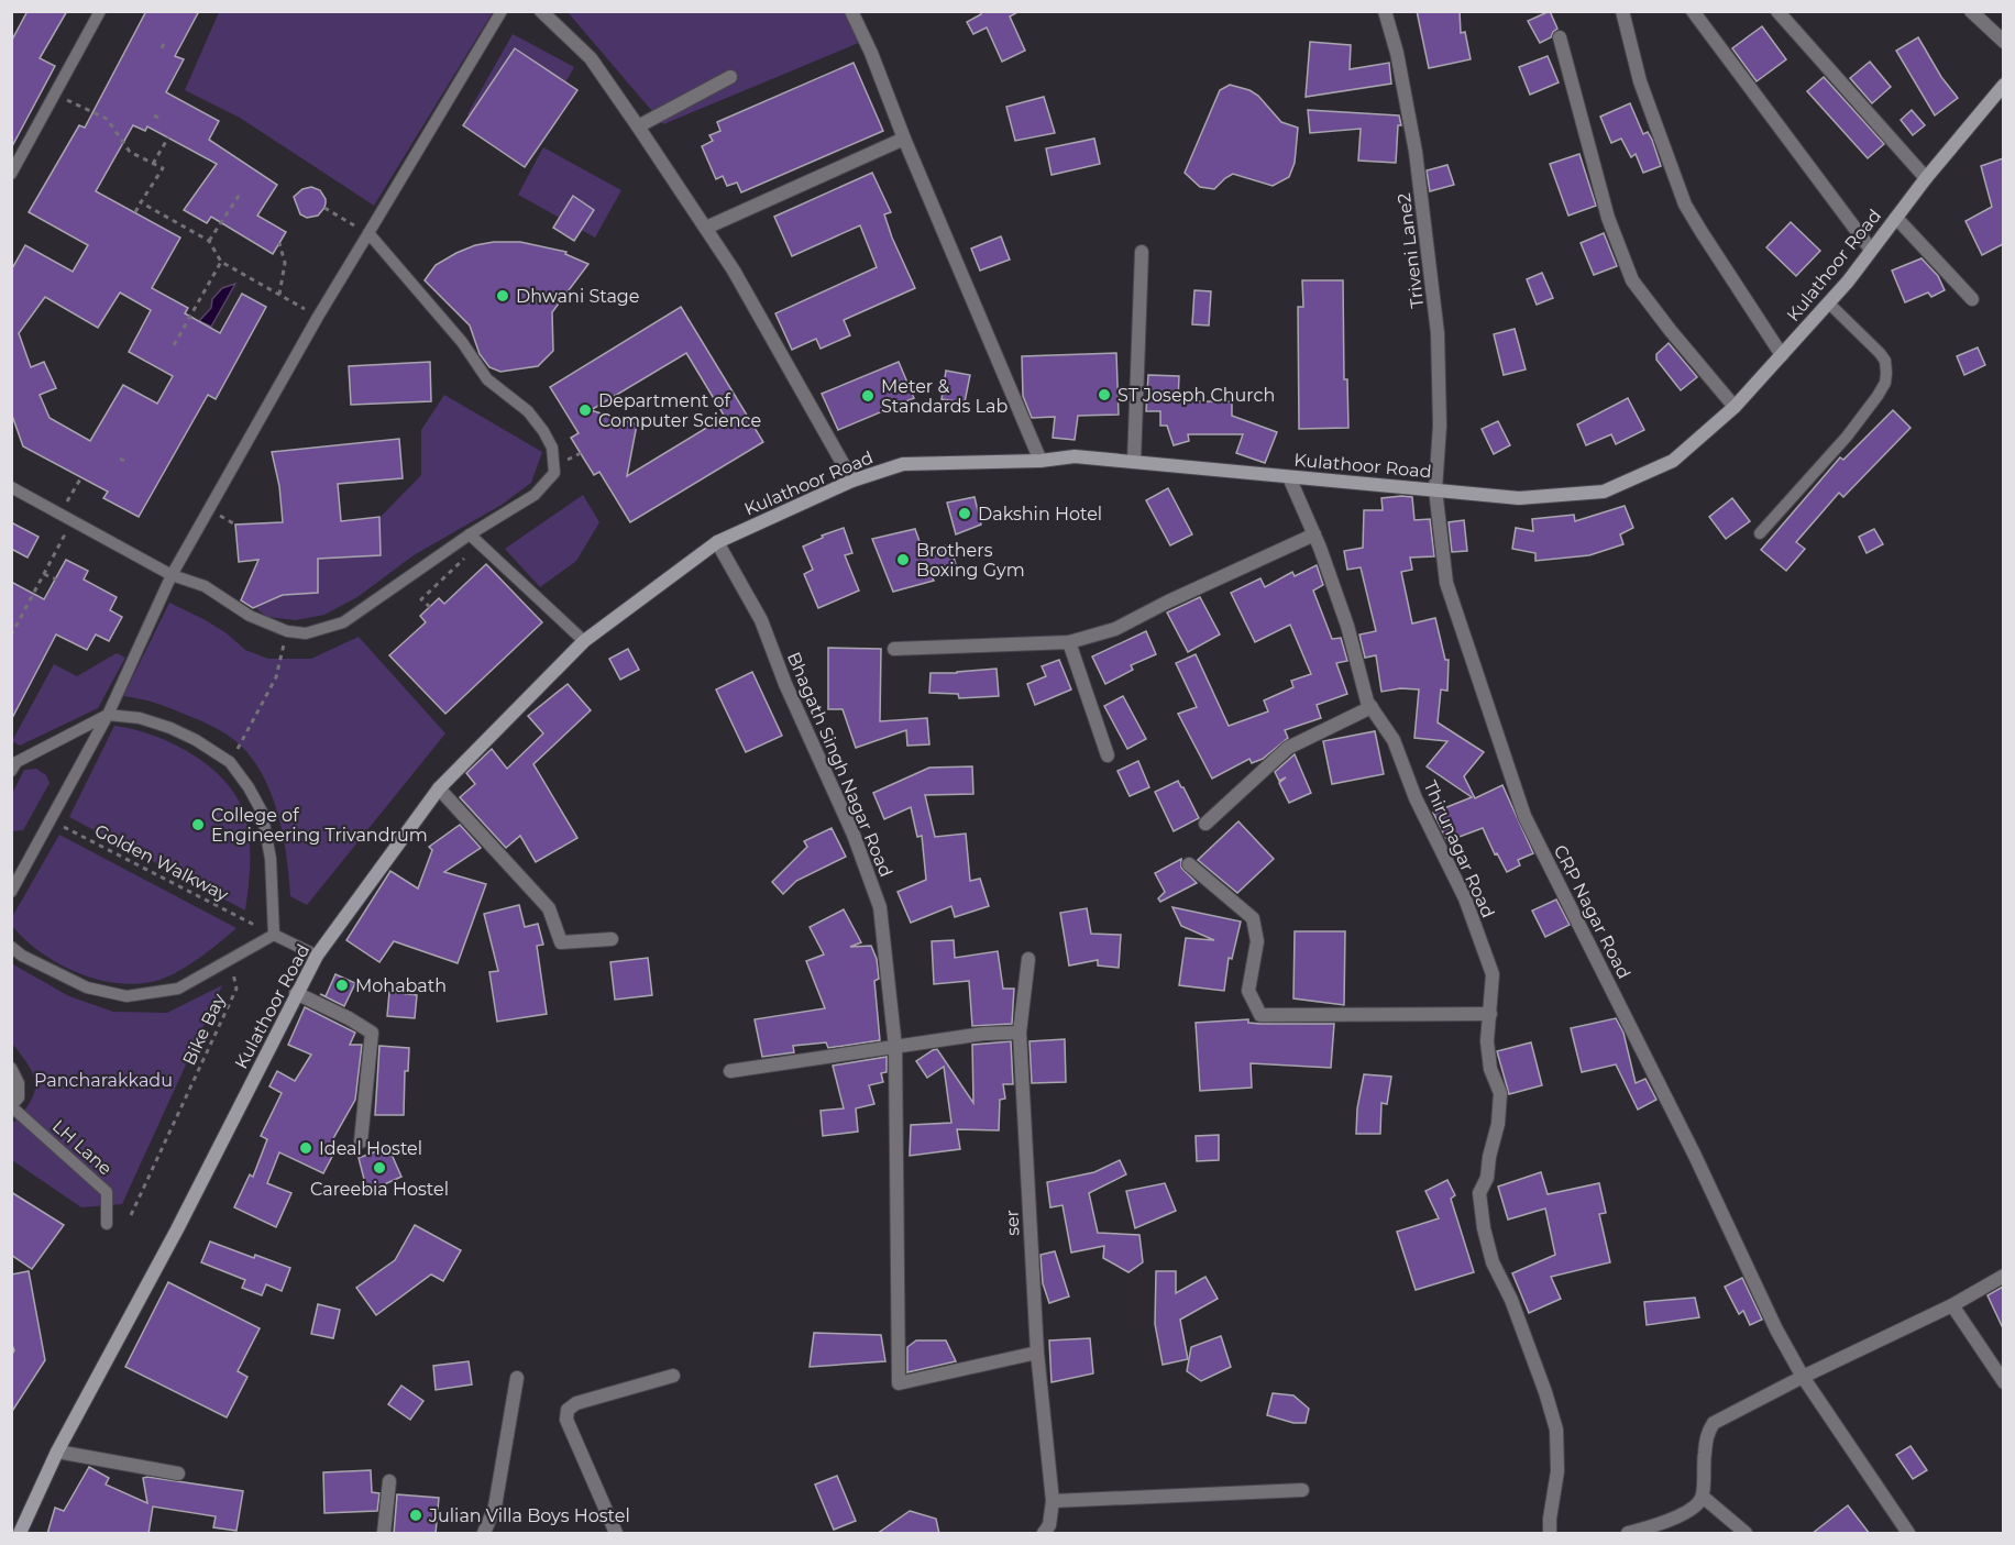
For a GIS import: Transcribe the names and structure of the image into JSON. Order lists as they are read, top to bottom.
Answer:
{
  "streets": {
    "main road": ["Kulathoor Road"],
    "street": [
      "Triveni Lane2",
      "Bhagath Singh Nagar Road",
      "Thirunagar Road",
      "CRP Nagar Road",
      "ser"
    ],
    "lane": ["LH Lane"],
    "path": ["Golden Walkway", "Bike Bay"]
  },
  "crossings": [
    ["Triveni Lane2", "Kulathoor Road"],
    ["Triveni Lane2", "CRP Nagar Road"],
    ["Kulathoor Road", "Bhagath Singh Nagar Road"],
    ["Kulathoor Road", "Thirunagar Road"],
    ["Kulathoor Road", "CRP Nagar Road"],
    ["Bhagath Singh Nagar Road", "ser"]
  ],
  "parks": ["Pancharakkadu"],
  "places": [
    "Dhwani Stage",
    "ST Joseph Church",
    "Meter & Standards Lab",
    "Department of Computer Science",
    "Dakshin Hotel",
    "Brothers Boxing Gym",
    "College of Engineering Trivandrum",
    "Mohabath",
    "Ideal Hostel",
    "Careebia Hostel",
    "Julian Villa Boys Hostel"
  ]
}
